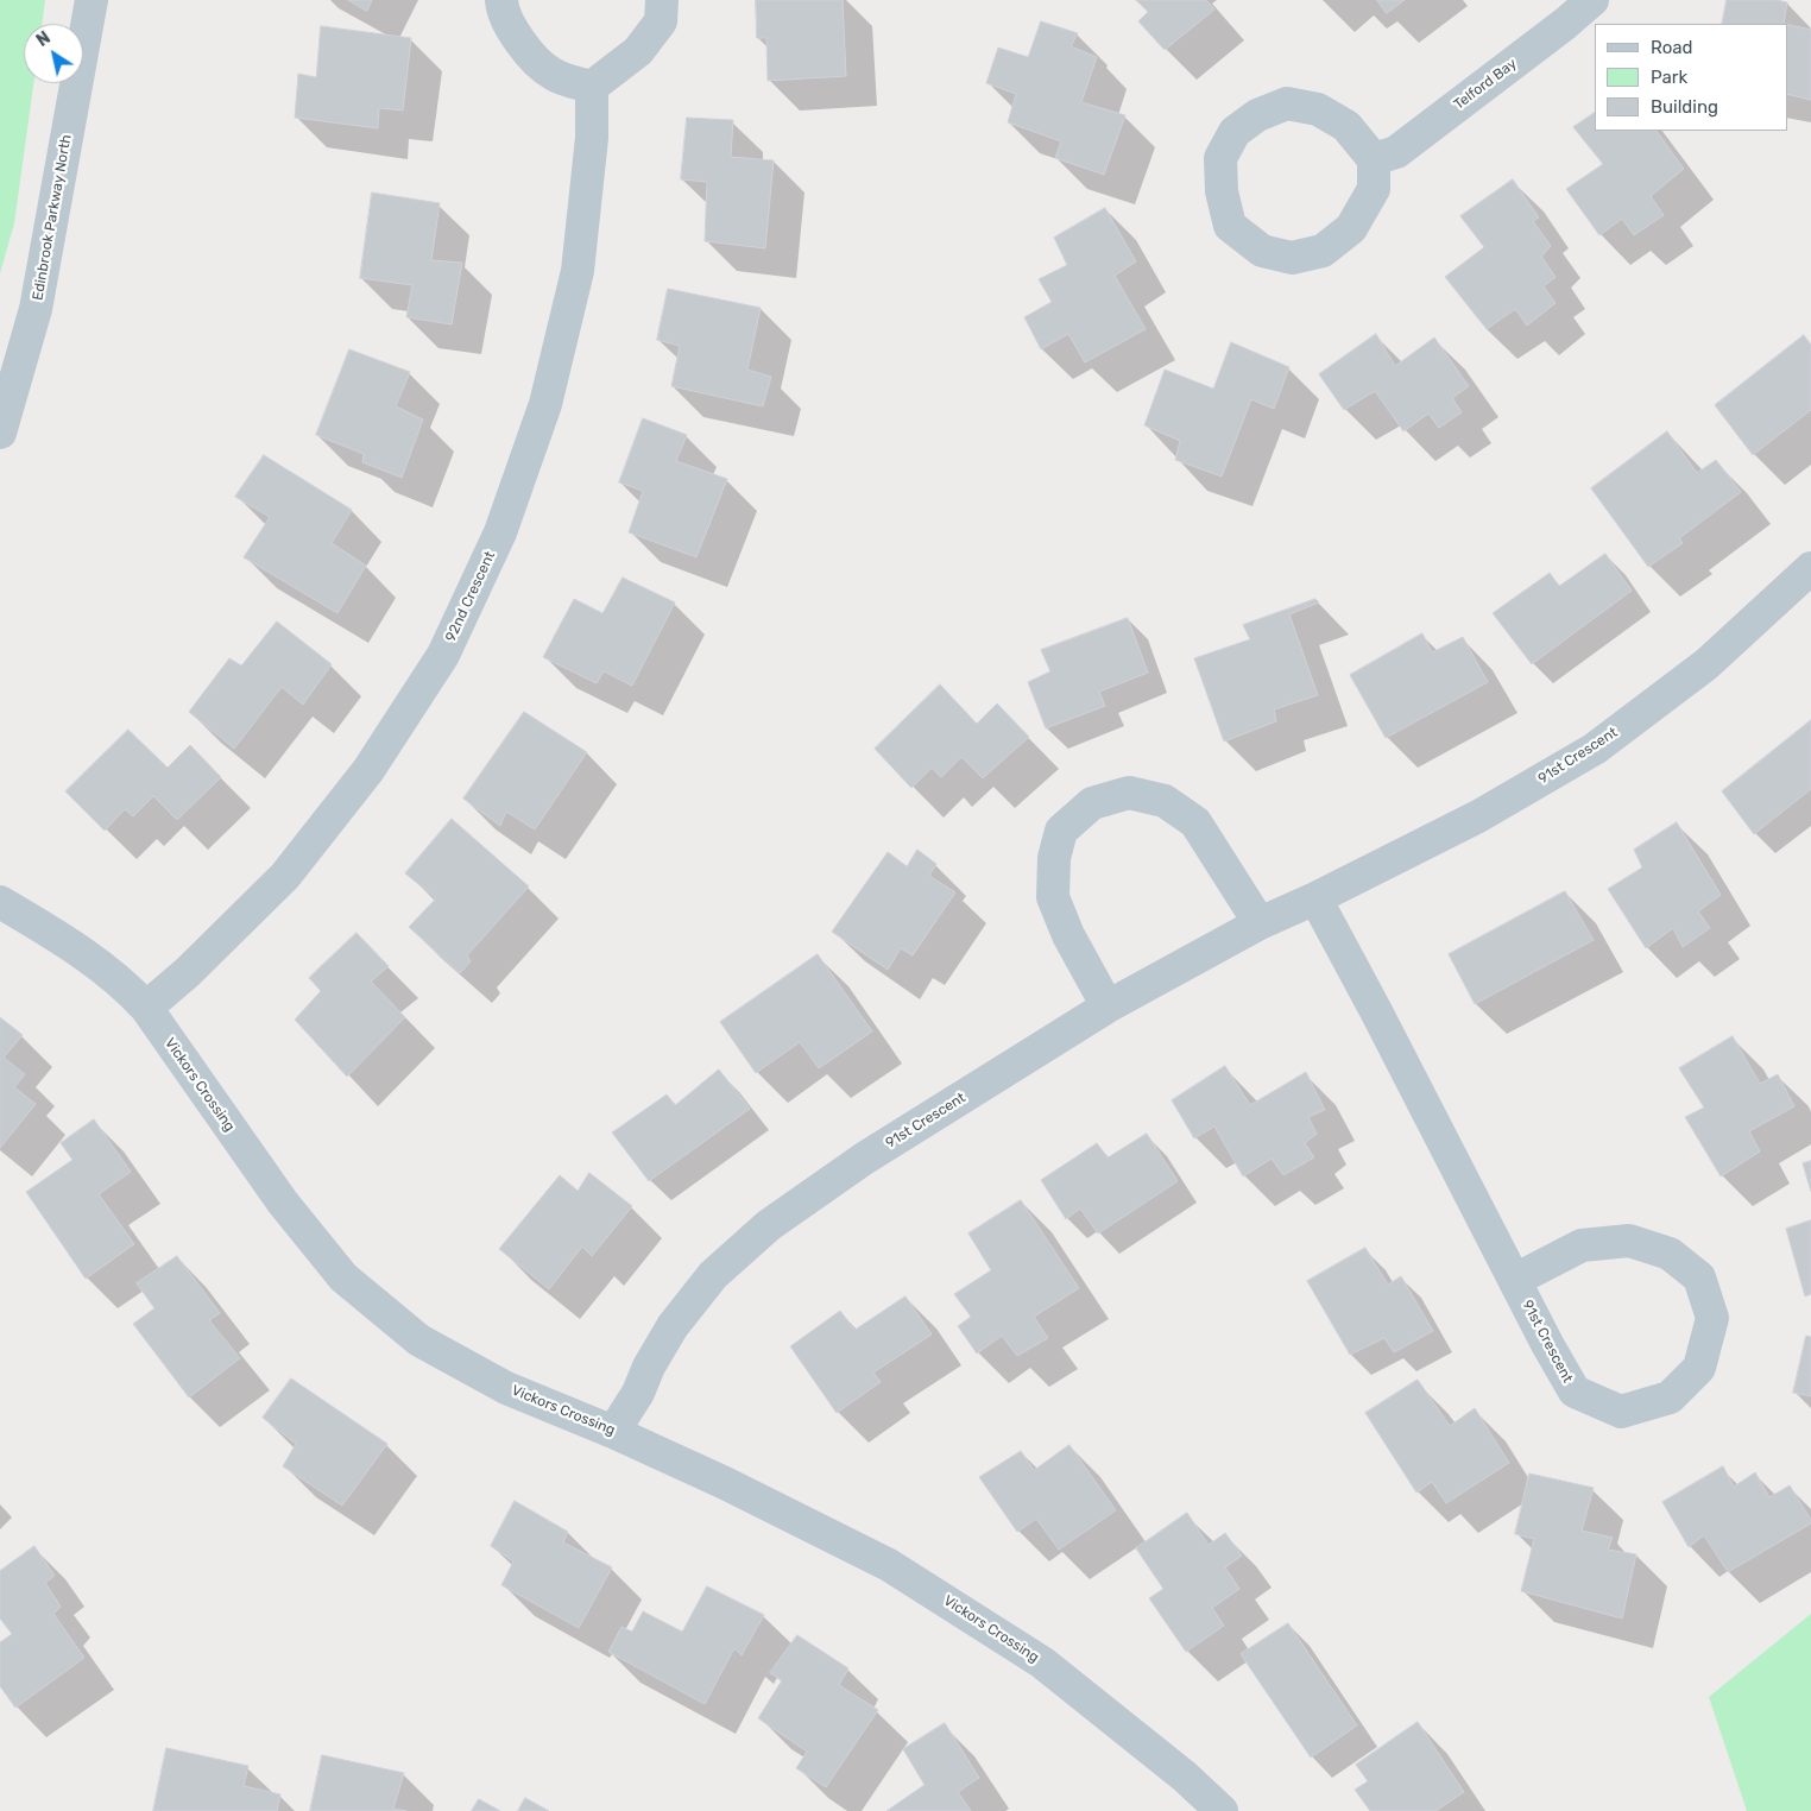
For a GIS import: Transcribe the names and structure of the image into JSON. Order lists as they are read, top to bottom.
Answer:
{
  "streets": {
    "street": [
      "Telford Bay",
      "Edinbrook Parkway North",
      "92nd Crescent",
      "91st Crescent",
      "Vickors Crossing"
    ]
  },
  "crossings": [
    ["92nd Crescent", "Vickors Crossing"],
    ["91st Crescent", "Vickors Crossing"]
  ],
  "legend": ["Road", "Park", "Building"],
  "north": "top left"
}
